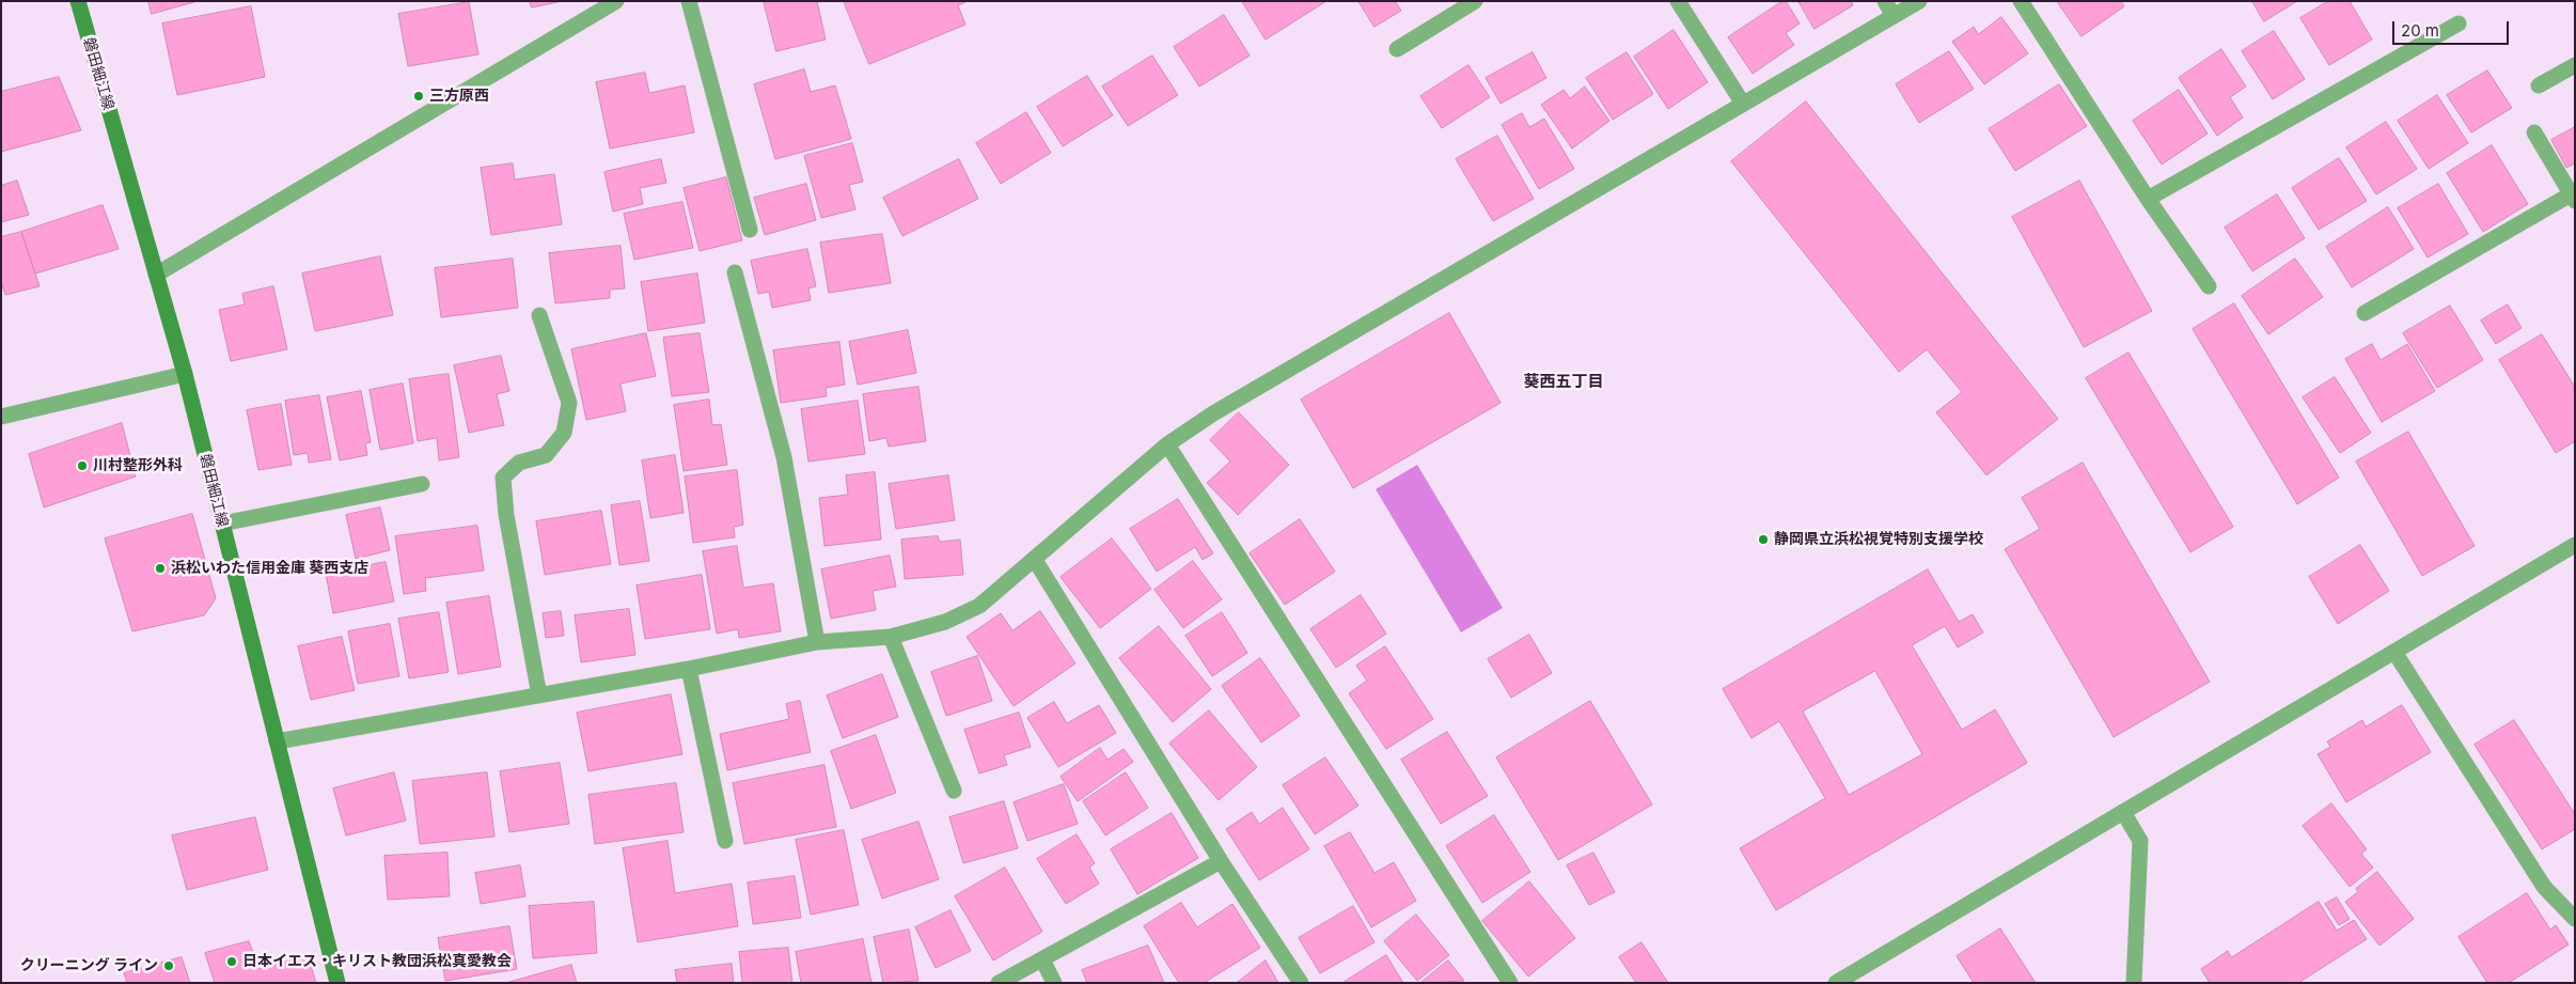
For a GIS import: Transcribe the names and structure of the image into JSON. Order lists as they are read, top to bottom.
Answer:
{
  "streets": {
    "main road": ["磐田細江線"]
  },
  "districts": ["葵西五丁目"],
  "places": [
    "三方原西",
    "川村整形外科",
    "静岡県立浜松視覚特別支援学校",
    "浜松いわた信用金庫 葵西支店",
    "日本イエス・キリスト教団浜松真愛教会",
    "クリーニング ライン"
  ],
  "scale_bar": "20 m"
}
